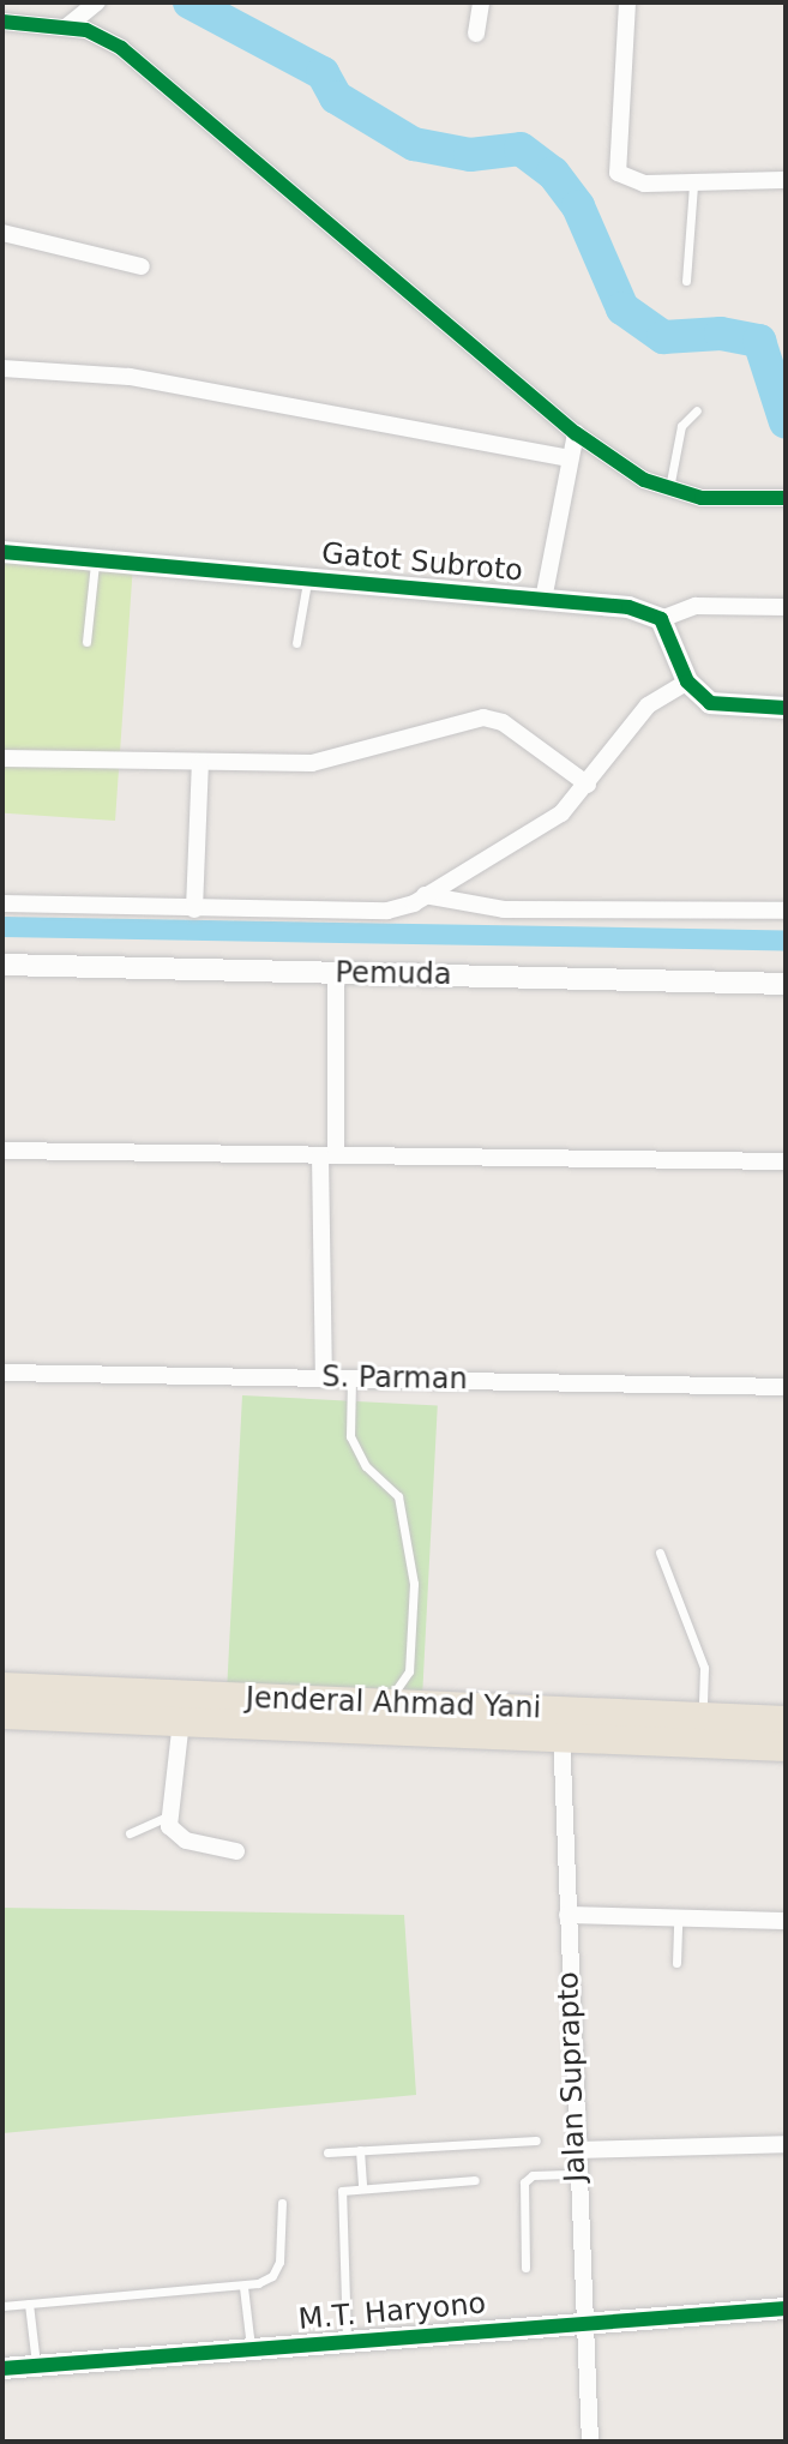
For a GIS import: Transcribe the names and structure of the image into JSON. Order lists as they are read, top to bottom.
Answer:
{
  "streets": {
    "highway": ["Jenderal Ahmad Yani"],
    "street": [
      "Gatot Subroto",
      "Pemuda",
      "S. Parman",
      "Jalan Suprapto",
      "M.T. Haryono"
    ]
  },
  "crossings": [
    ["Jenderal Ahmad Yani", "Jalan Suprapto"],
    ["Jalan Suprapto", "M.T. Haryono"]
  ]
}
